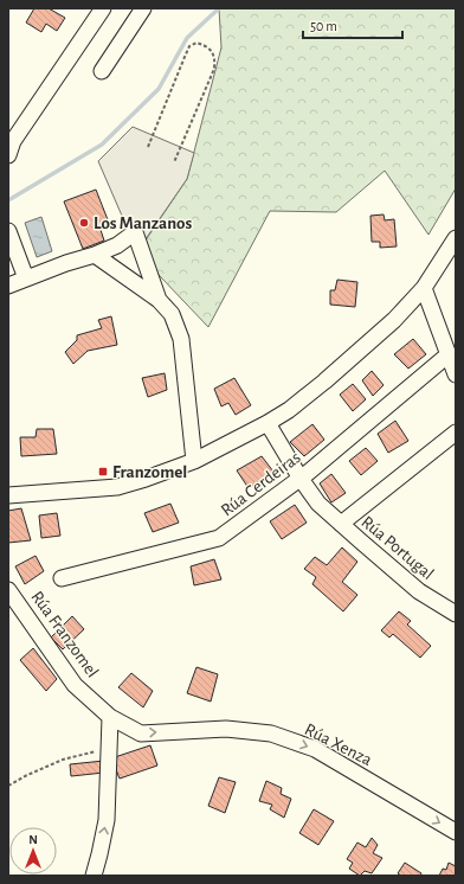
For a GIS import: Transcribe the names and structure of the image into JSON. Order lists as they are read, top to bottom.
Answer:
{
  "streets": {
    "street": [
      "Rúa Cerdeiras",
      "Rúa Portugal",
      "Rúa Franzomel",
      "Rúa Xenza"
    ]
  },
  "crossings": [
    ["Rúa Cerdeiras", "Rúa Portugal"],
    ["Rúa Franzomel", "Rúa Xenza"]
  ],
  "one_way": ["Rúa Xenza"],
  "places": {
    "other": ["Los Manzanos"],
    "transit": ["Franzomel"]
  },
  "scale_bar": "50 m",
  "north": "top"
}
